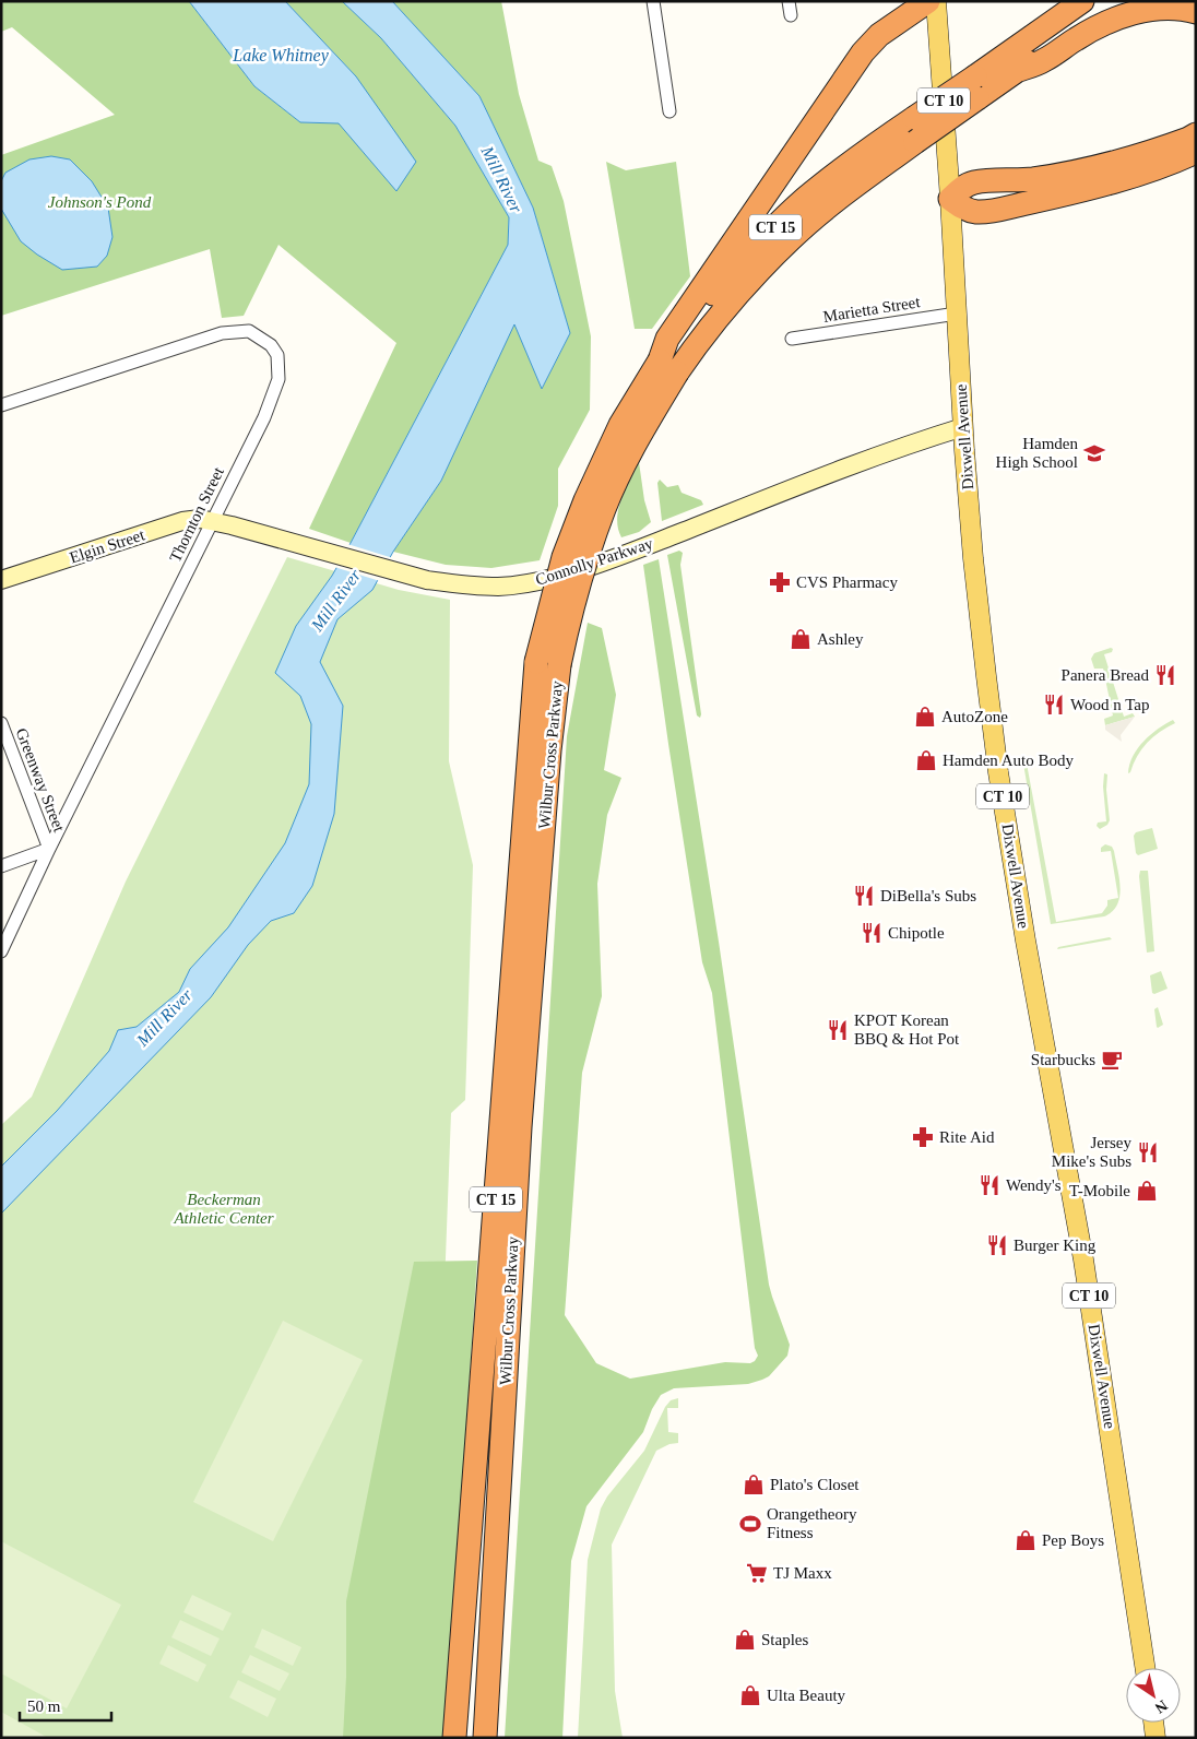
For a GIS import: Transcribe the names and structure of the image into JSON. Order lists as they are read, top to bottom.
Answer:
{
  "streets": {
    "highway": ["CT 15", "Wilbur Cross Parkway"],
    "main road": [
      "CT 10",
      "Dixwell Avenue",
      "Elgin Street",
      "Connolly Parkway"
    ],
    "street": ["Marietta Street", "Thornton Street", "Greenway Street"]
  },
  "crossings": [
    ["Marietta Street", "Dixwell Avenue"],
    ["Dixwell Avenue", "Connolly Parkway"],
    ["Thornton Street", "Elgin Street"],
    ["Thornton Street", "Connolly Parkway"],
    ["Thornton Street", "Greenway Street"],
    ["Elgin Street", "Connolly Parkway"]
  ],
  "water": ["Lake Whitney", "Mill River"],
  "parks": ["Johnson's Pond", "Beckerman Athletic Center"],
  "places": {
    "school or university": ["Hamden High School"],
    "pharmacy": ["CVS Pharmacy", "Rite Aid"],
    "shop": [
      "Ashley",
      "AutoZone",
      "Hamden Auto Body",
      "T-Mobile",
      "Plato's Closet",
      "Pep Boys",
      "Staples",
      "Ulta Beauty"
    ],
    "restaurant": [
      "Panera Bread",
      "Wood n Tap",
      "DiBella's Subs",
      "Chipotle",
      "KPOT Korean BBQ & Hot Pot",
      "Jersey Mike's Subs",
      "Wendy's",
      "Burger King"
    ],
    "cafe": ["Starbucks"],
    "sports": ["Orangetheory Fitness"],
    "supermarket": ["TJ Maxx"]
  },
  "scale_bar": "50 m",
  "north": "bottom right"
}
